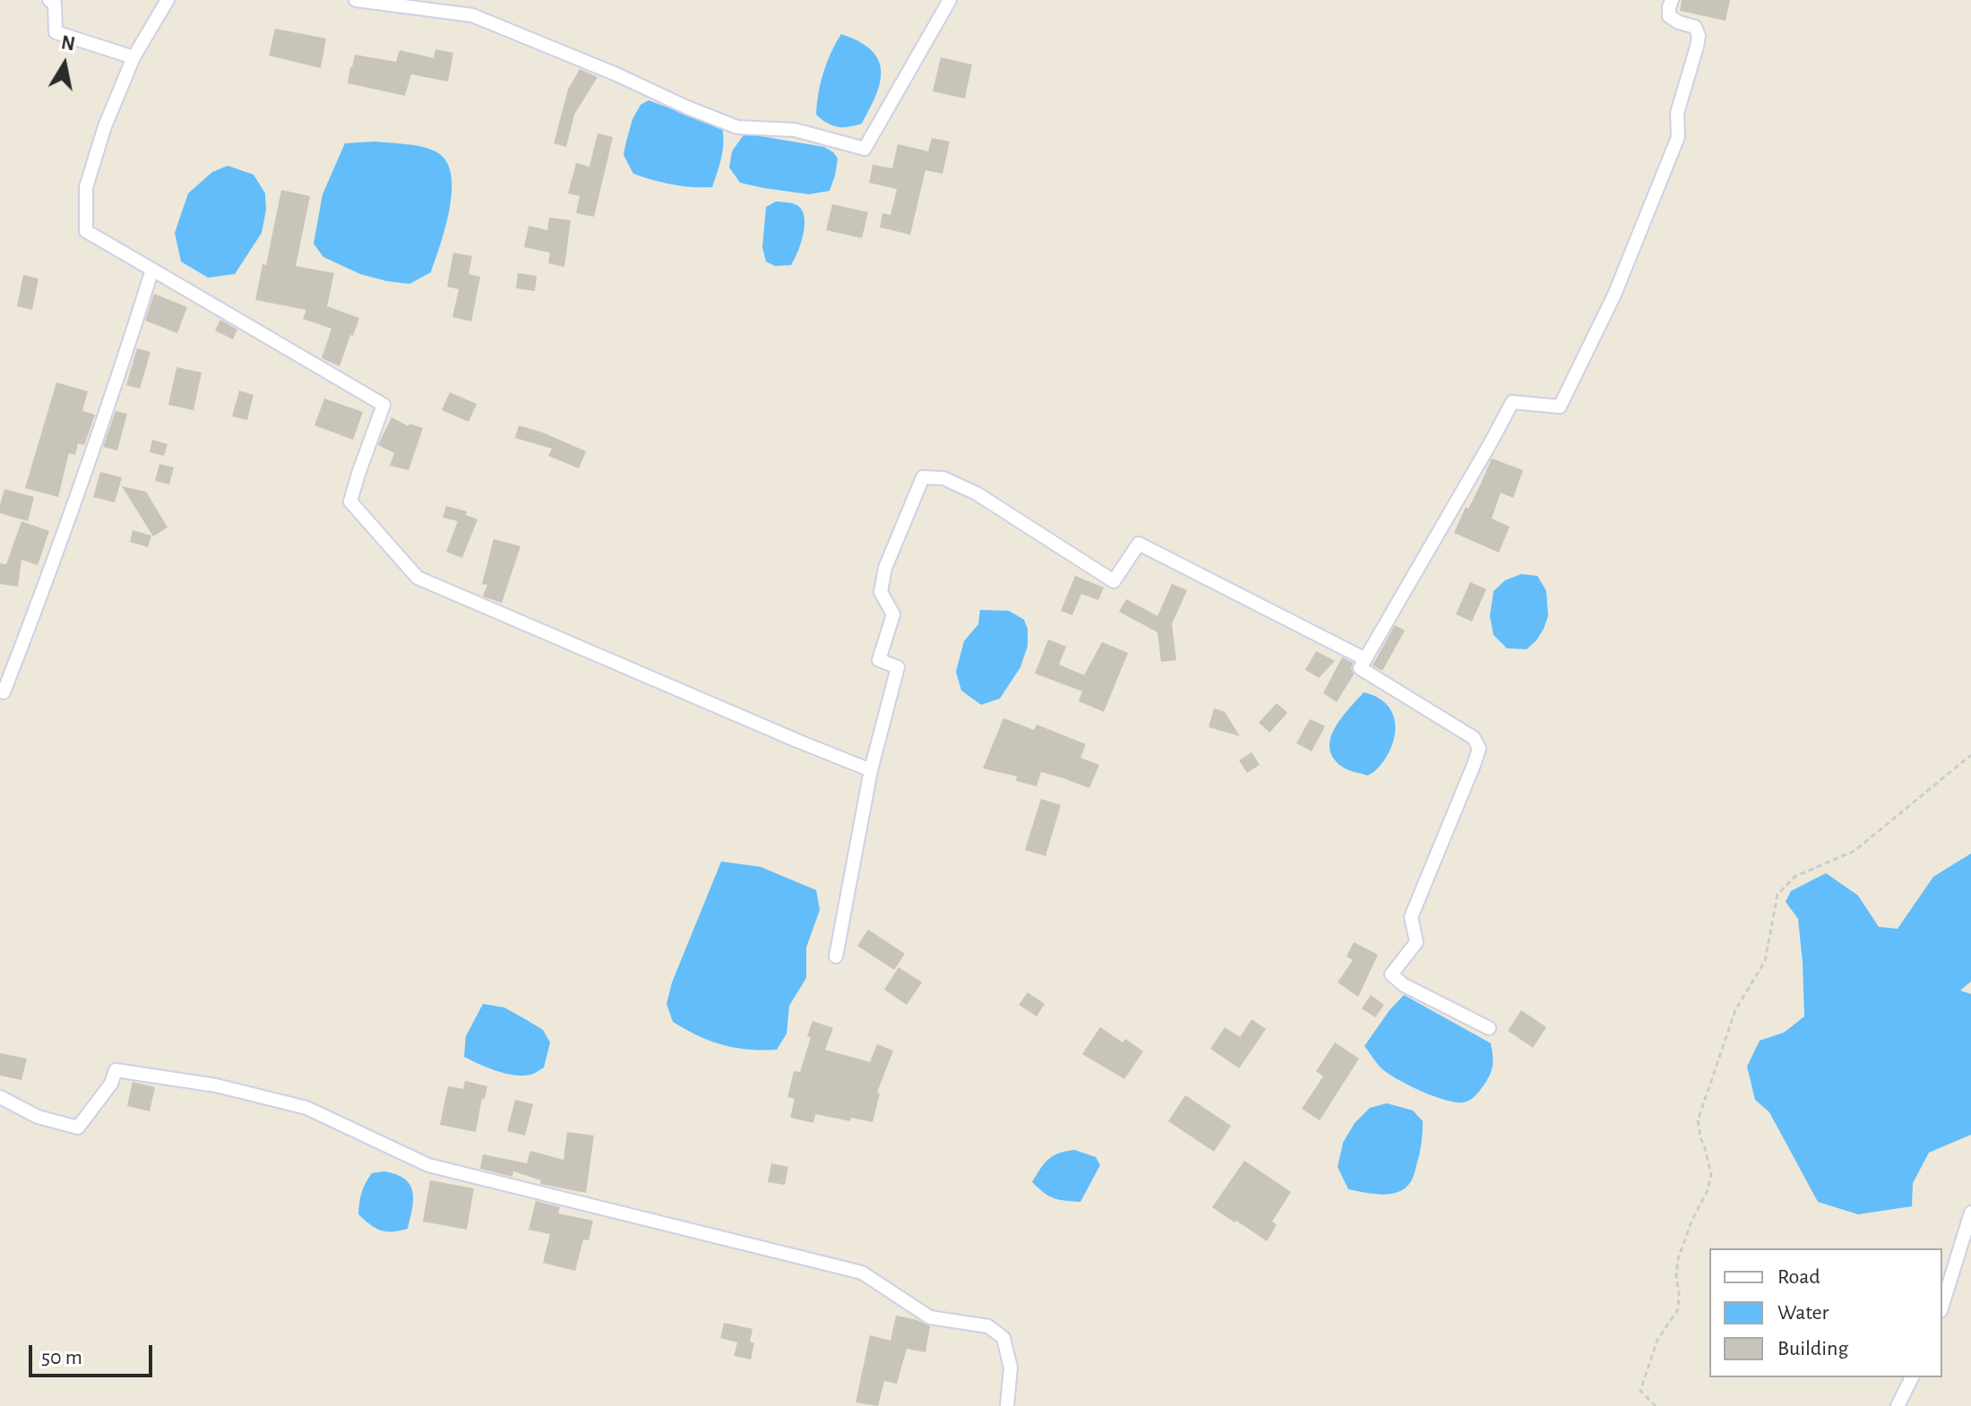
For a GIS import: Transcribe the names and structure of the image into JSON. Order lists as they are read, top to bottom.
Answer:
{
  "legend": ["Road", "Water", "Building"],
  "scale_bar": "50 m",
  "north": "top"
}
